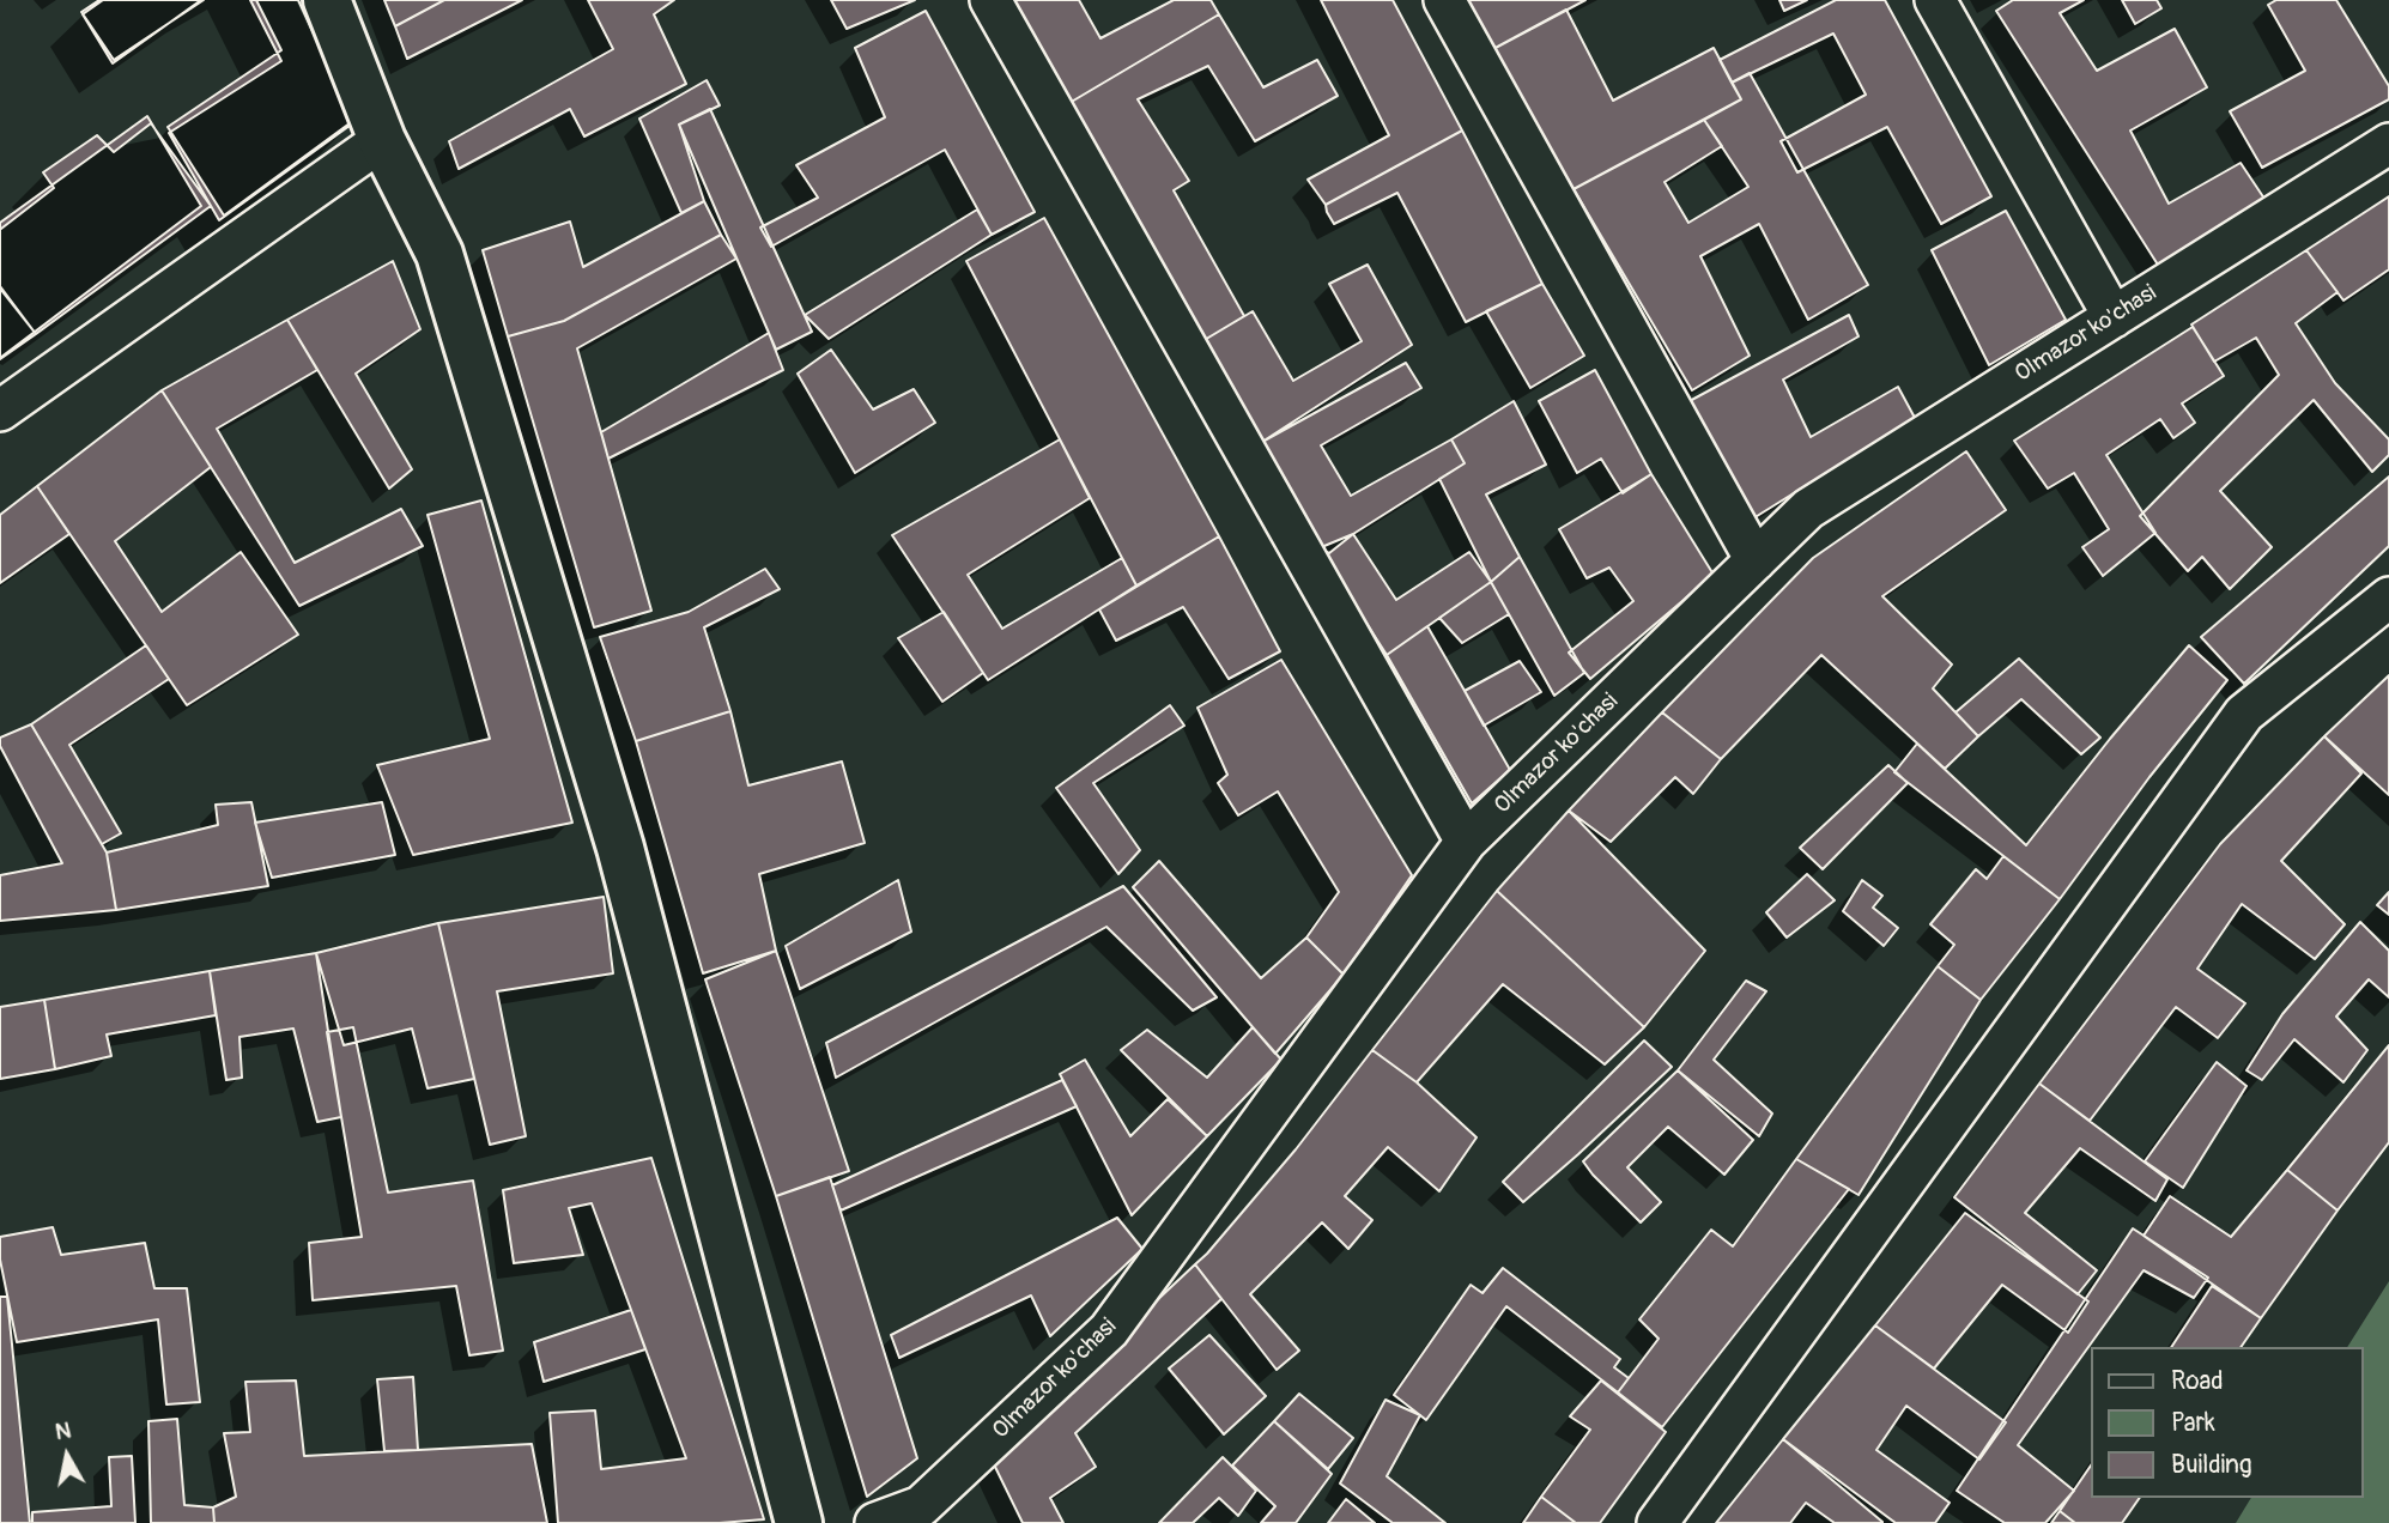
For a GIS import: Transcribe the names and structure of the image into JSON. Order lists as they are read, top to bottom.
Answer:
{
  "streets": {
    "street": ["Olmazor ko'chasi"]
  },
  "legend": ["Road", "Park", "Building"],
  "north": "top"
}
